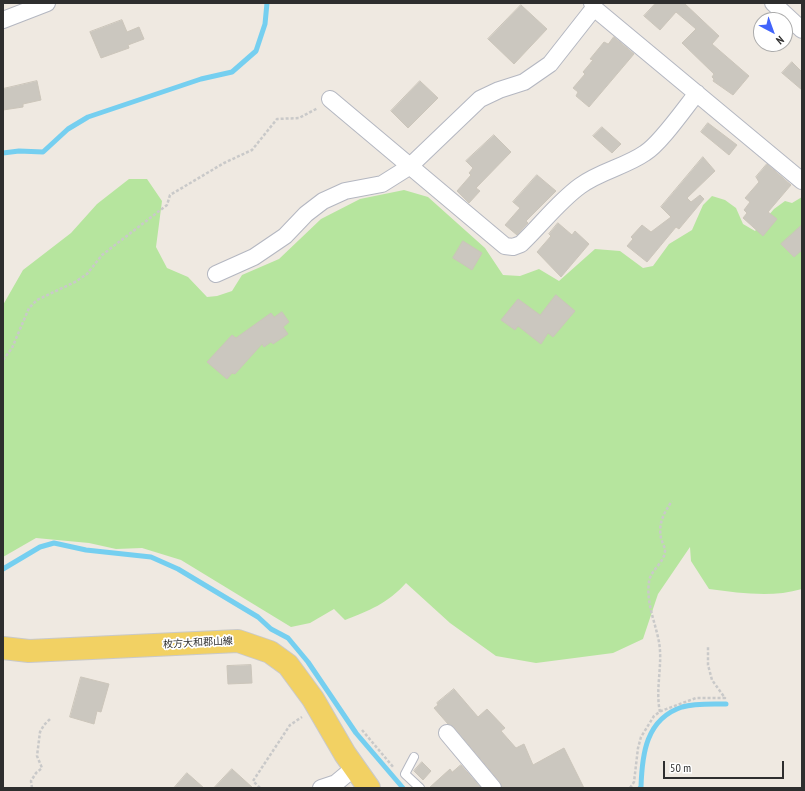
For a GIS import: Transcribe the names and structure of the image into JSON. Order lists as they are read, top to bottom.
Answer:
{
  "streets": {
    "main road": ["枚方大和郡山線"]
  },
  "scale_bar": "50 m",
  "north": "bottom right"
}
